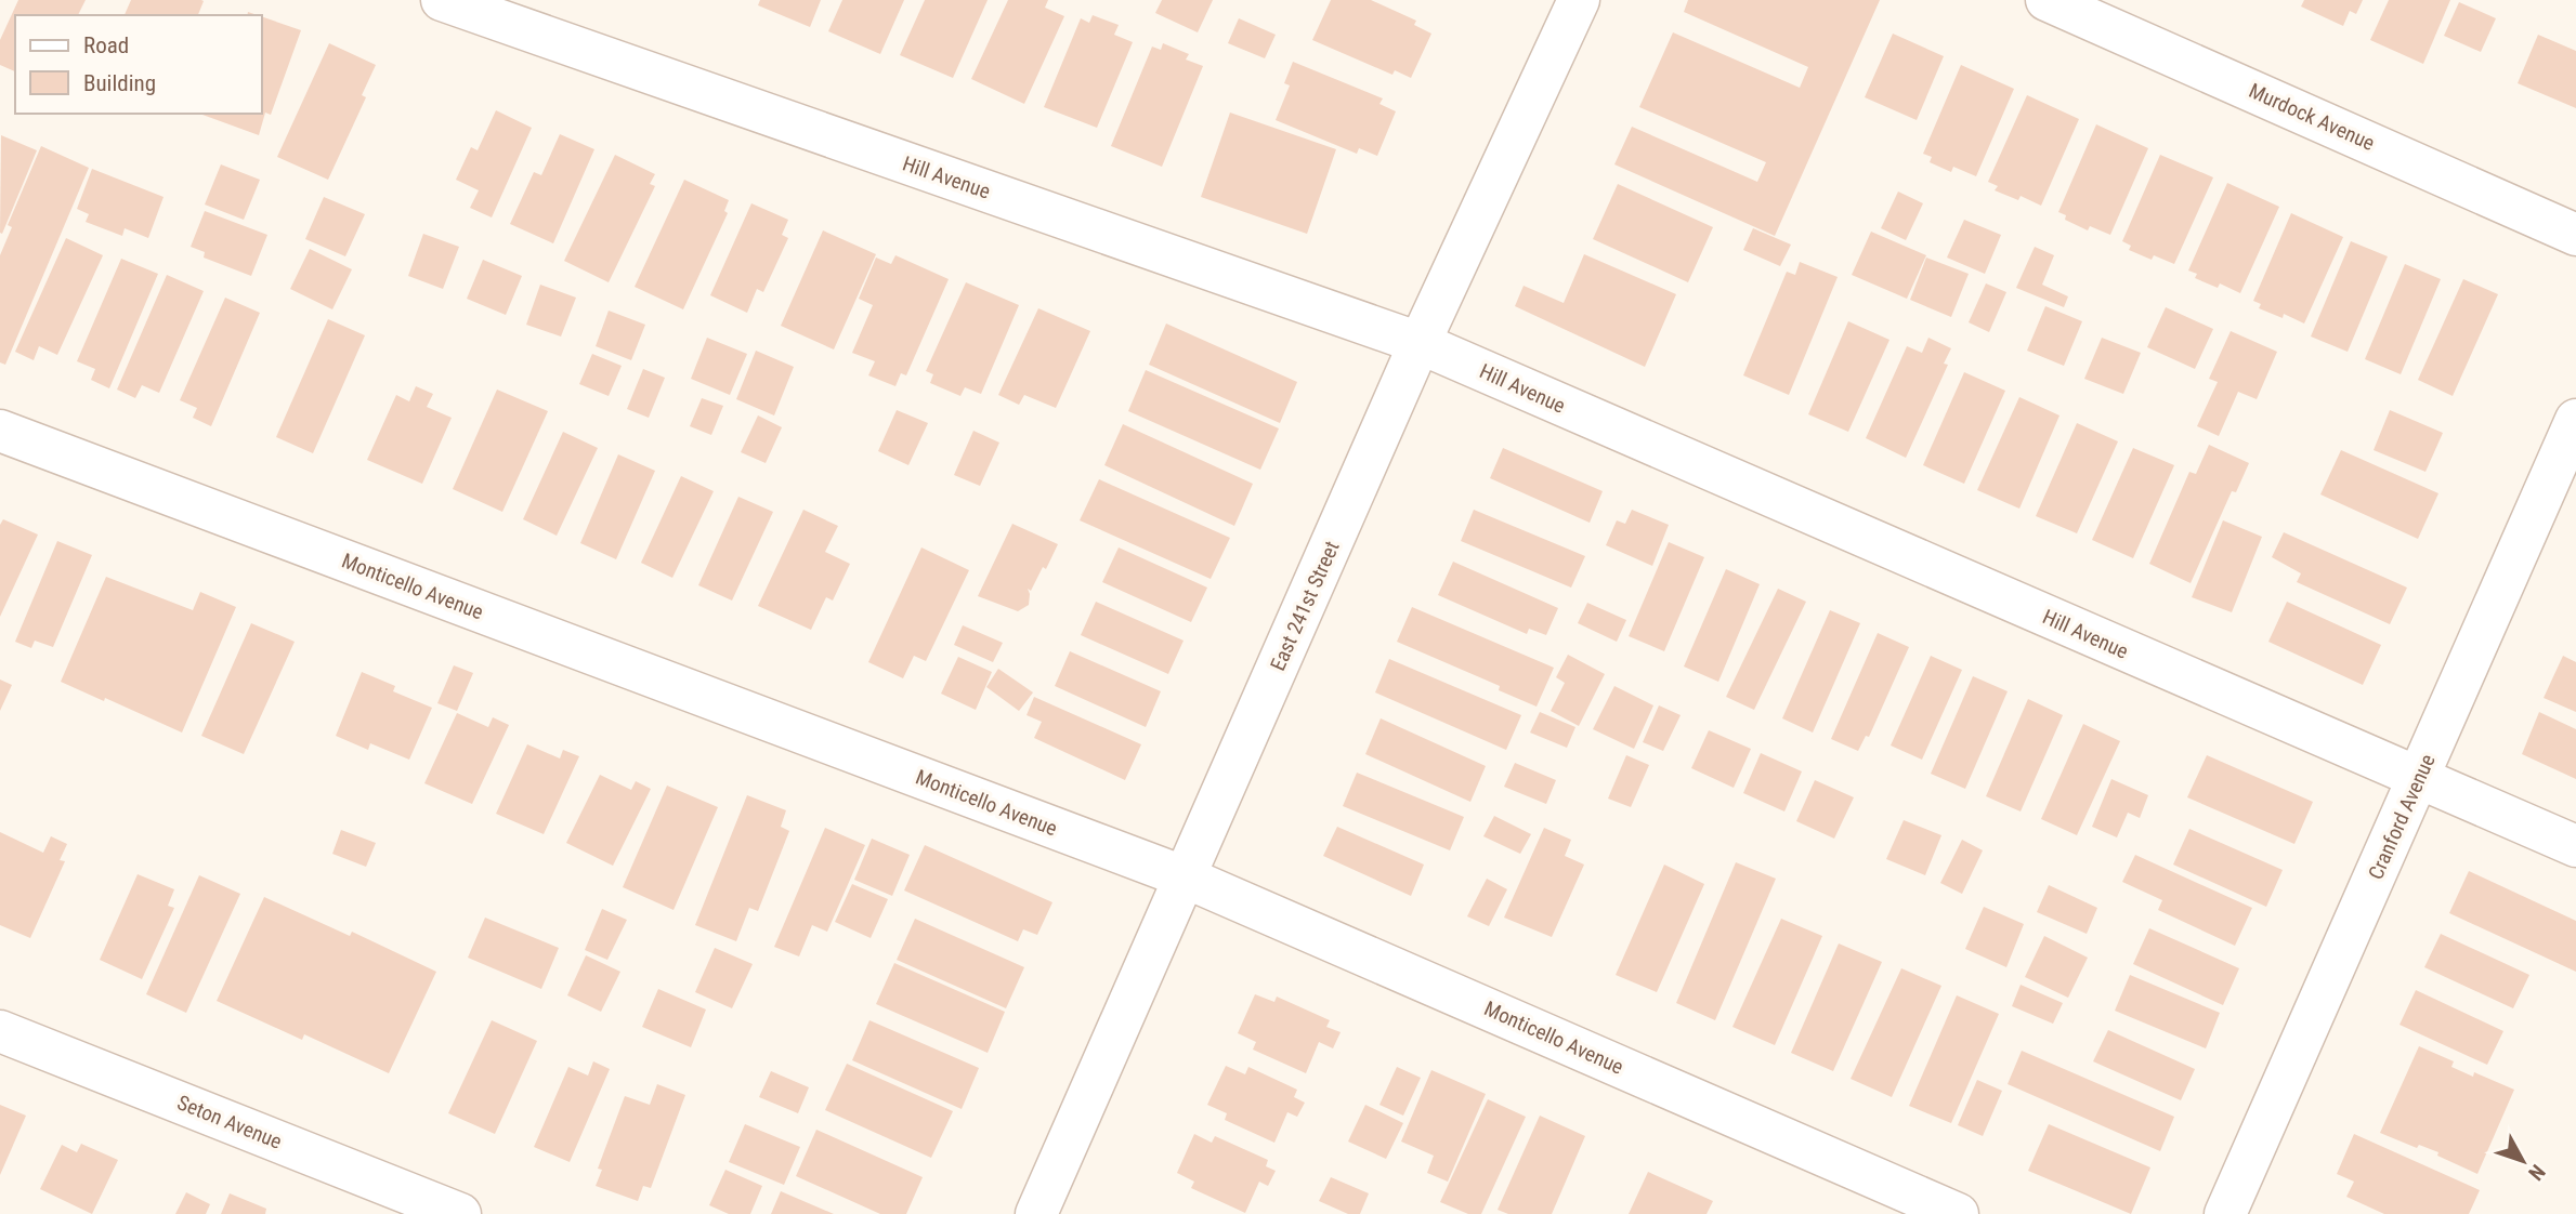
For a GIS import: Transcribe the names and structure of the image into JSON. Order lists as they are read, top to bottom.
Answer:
{
  "streets": {
    "street": [
      "Murdock Avenue",
      "Hill Avenue",
      "Monticello Avenue",
      "East 241st Street",
      "Cranford Avenue",
      "Seton Avenue"
    ]
  },
  "crossings": [
    ["Hill Avenue", "East 241st Street"],
    ["Hill Avenue", "Cranford Avenue"],
    ["Monticello Avenue", "East 241st Street"]
  ],
  "legend": ["Road", "Building"],
  "north": "bottom right"
}
